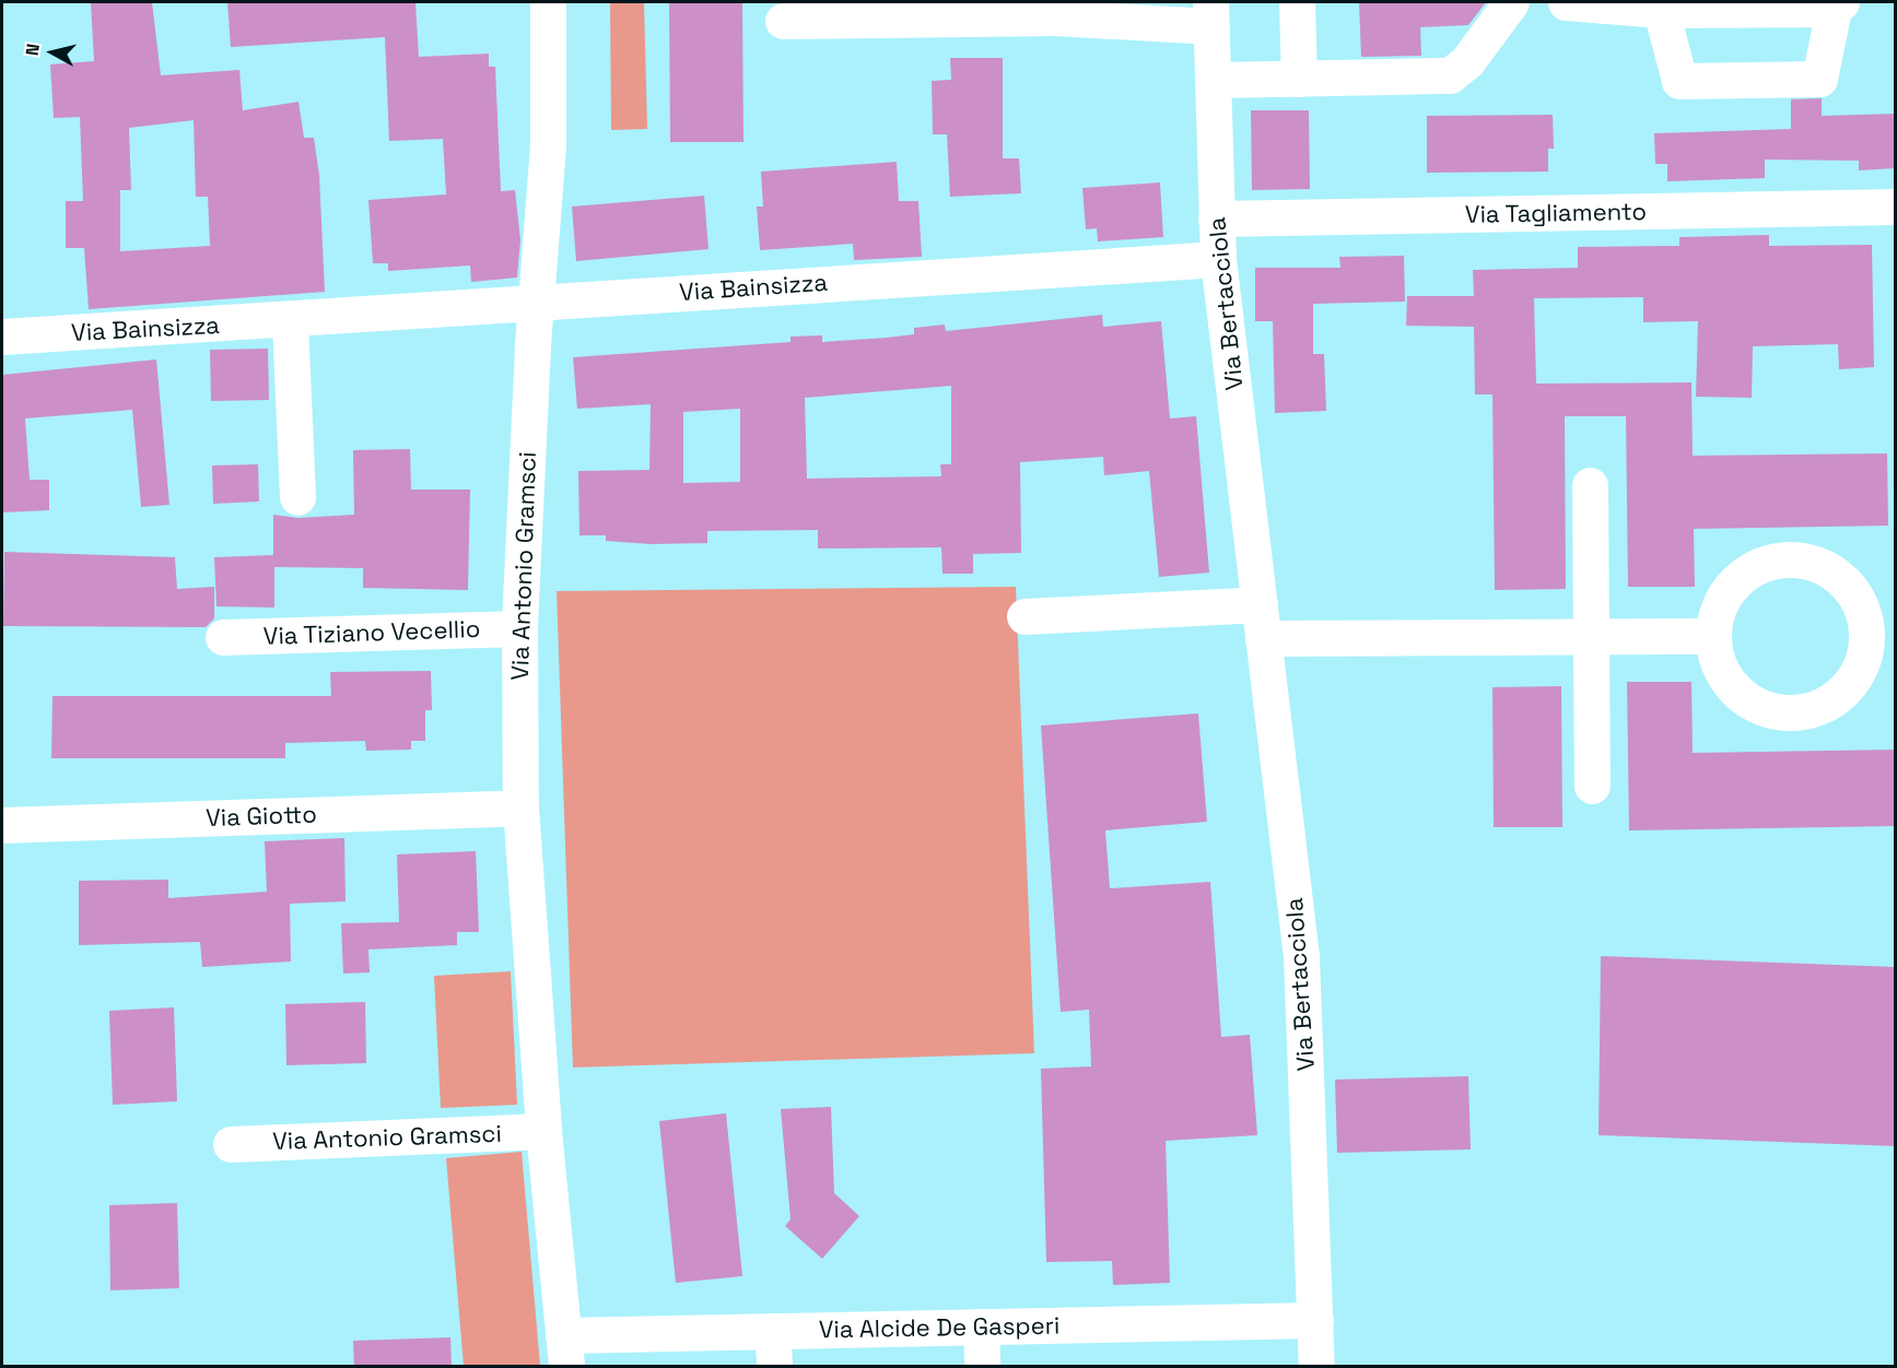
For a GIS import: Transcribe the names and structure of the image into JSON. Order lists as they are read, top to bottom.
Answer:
{
  "streets": {
    "street": [
      "Via Tagliamento",
      "Via Bainsizza",
      "Via Bertacciola",
      "Via Antonio Gramsci",
      "Via Tiziano Vecellio",
      "Via Giotto",
      "Via Alcide De Gasperi"
    ]
  },
  "crossings": [
    ["Via Tagliamento", "Via Bertacciola"],
    ["Via Bainsizza", "Via Bertacciola"],
    ["Via Bainsizza", "Via Antonio Gramsci"],
    ["Via Bertacciola", "Via Alcide De Gasperi"],
    ["Via Antonio Gramsci", "Via Tiziano Vecellio"],
    ["Via Antonio Gramsci", "Via Giotto"],
    ["Via Antonio Gramsci", "Via Alcide De Gasperi"]
  ],
  "north": "left"
}
